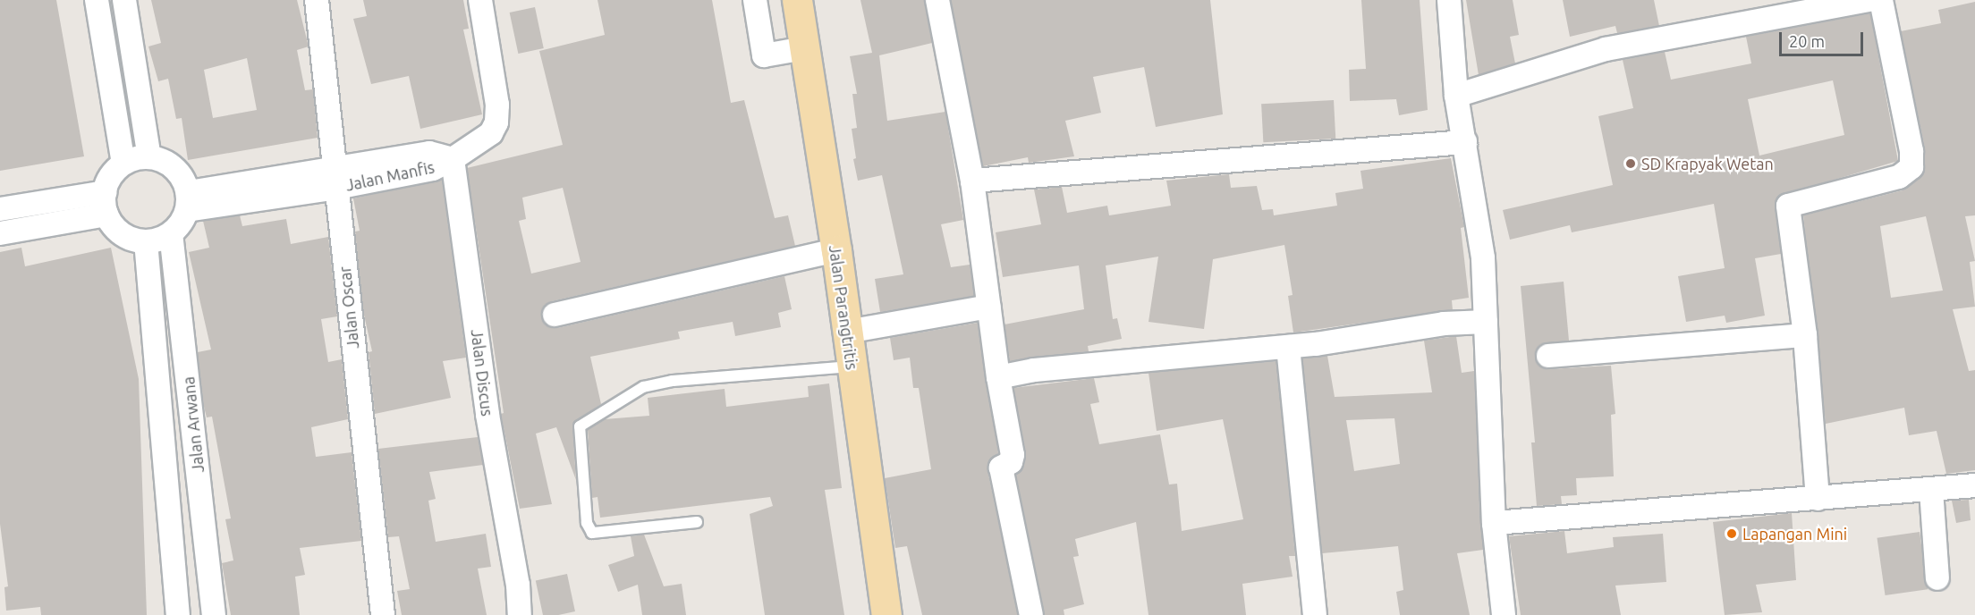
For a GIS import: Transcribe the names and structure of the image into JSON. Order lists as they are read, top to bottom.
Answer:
{
  "streets": {
    "main road": ["Jalan Parangtritis"],
    "street": [
      "Jalan Manfis",
      "Jalan Oscar",
      "Jalan Discus",
      "Jalan Arwana"
    ]
  },
  "crossings": [
    ["Jalan Manfis", "Jalan Oscar"],
    ["Jalan Manfis", "Jalan Discus"],
    ["Jalan Manfis", "Jalan Arwana"]
  ],
  "places": ["SD Krapyak Wetan", "Lapangan Mini"],
  "scale_bar": "20 m"
}
